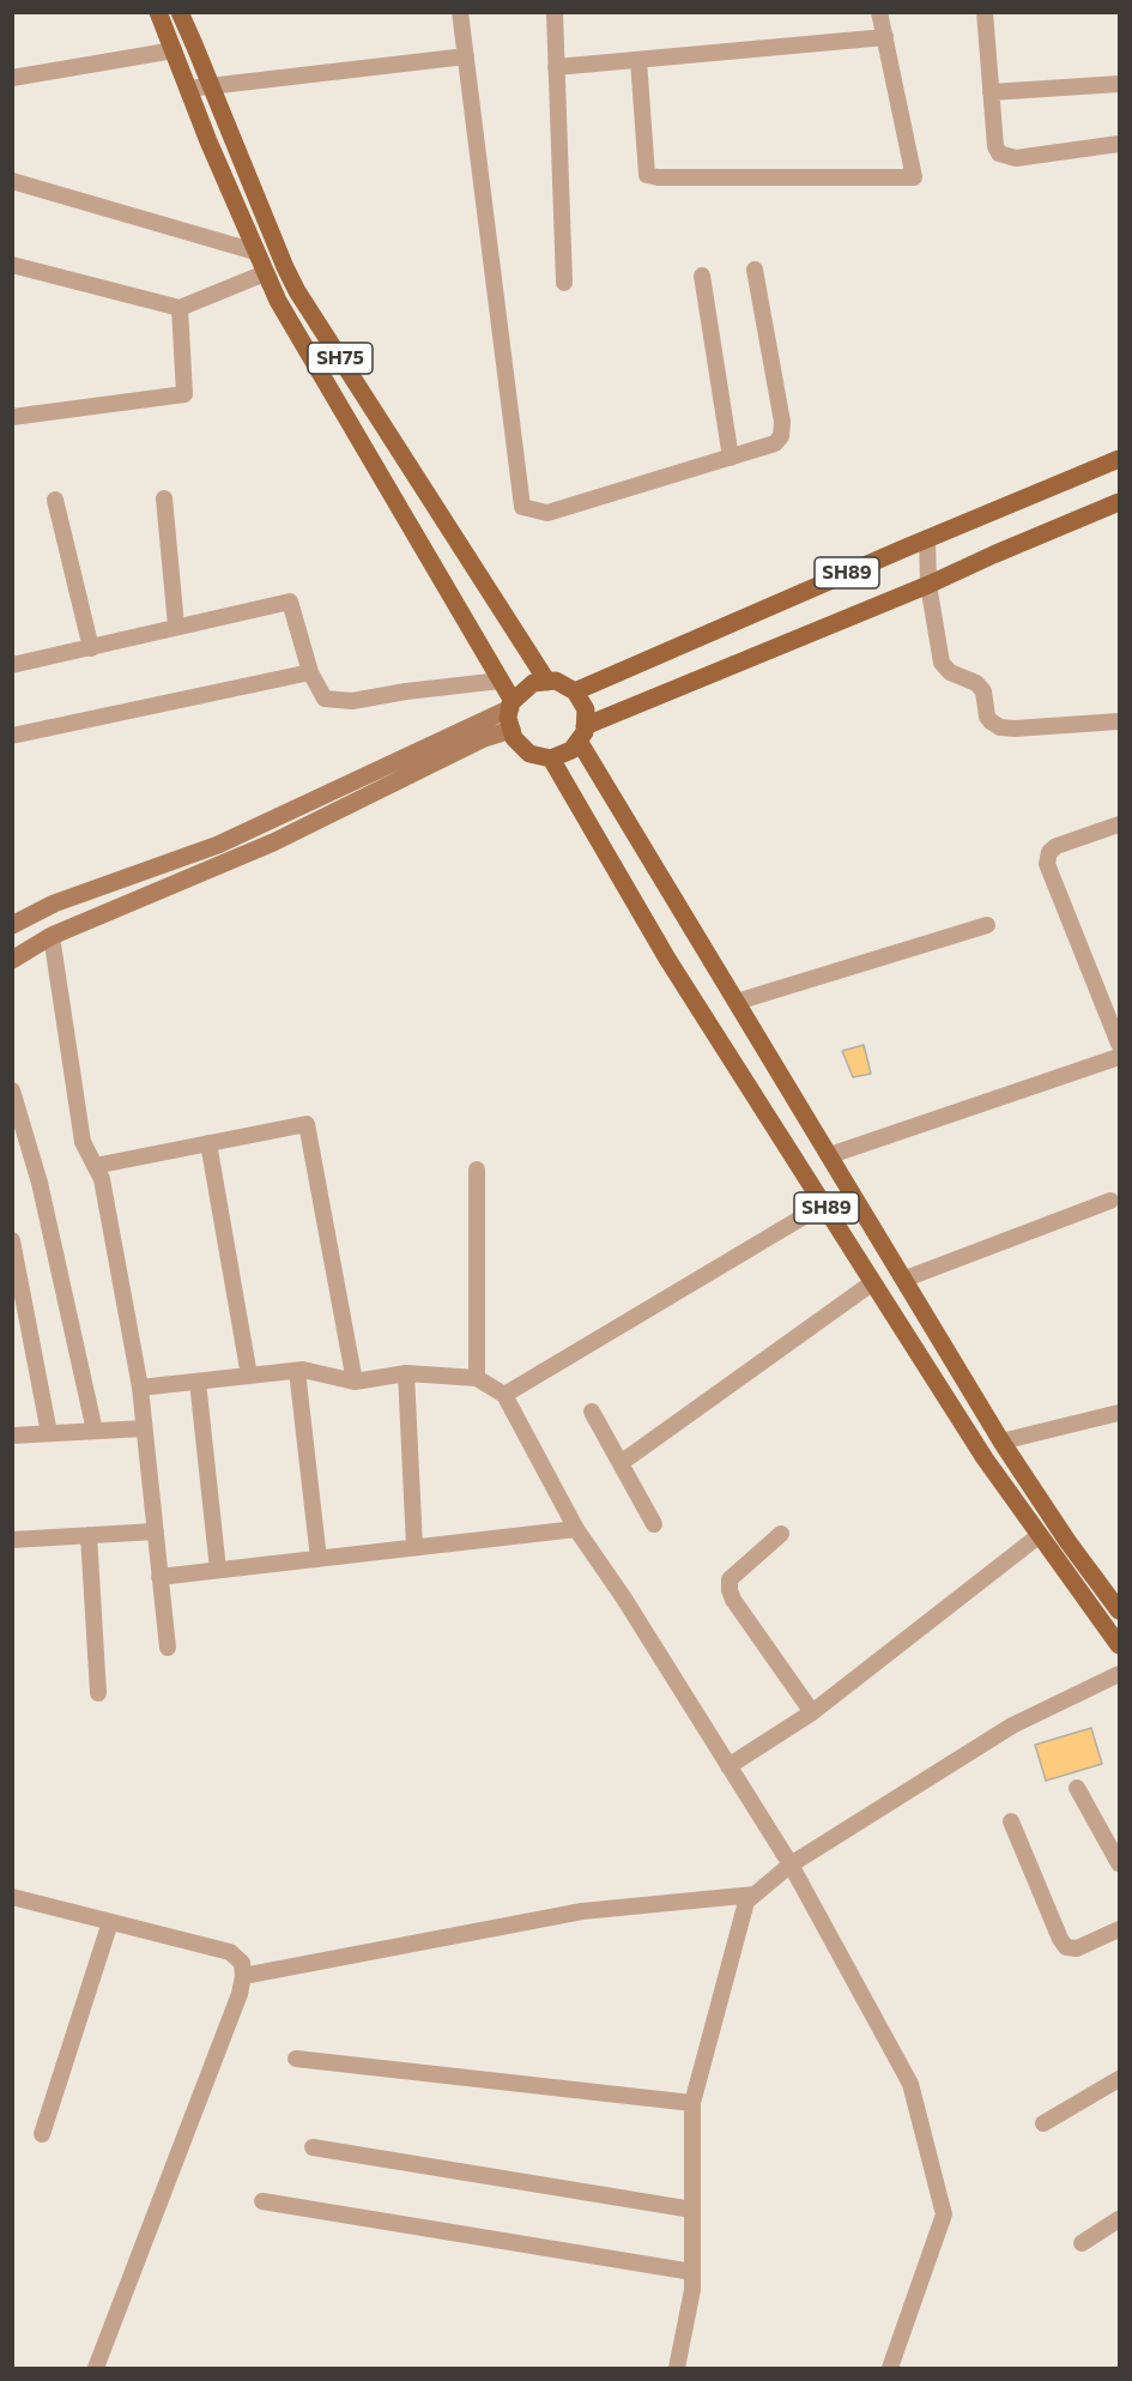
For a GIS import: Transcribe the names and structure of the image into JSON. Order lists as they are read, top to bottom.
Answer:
{
  "streets": {
    "main road": ["SH75", "SH89"]
  },
  "crossings": [
    ["SH75", "SH89"]
  ]
}
